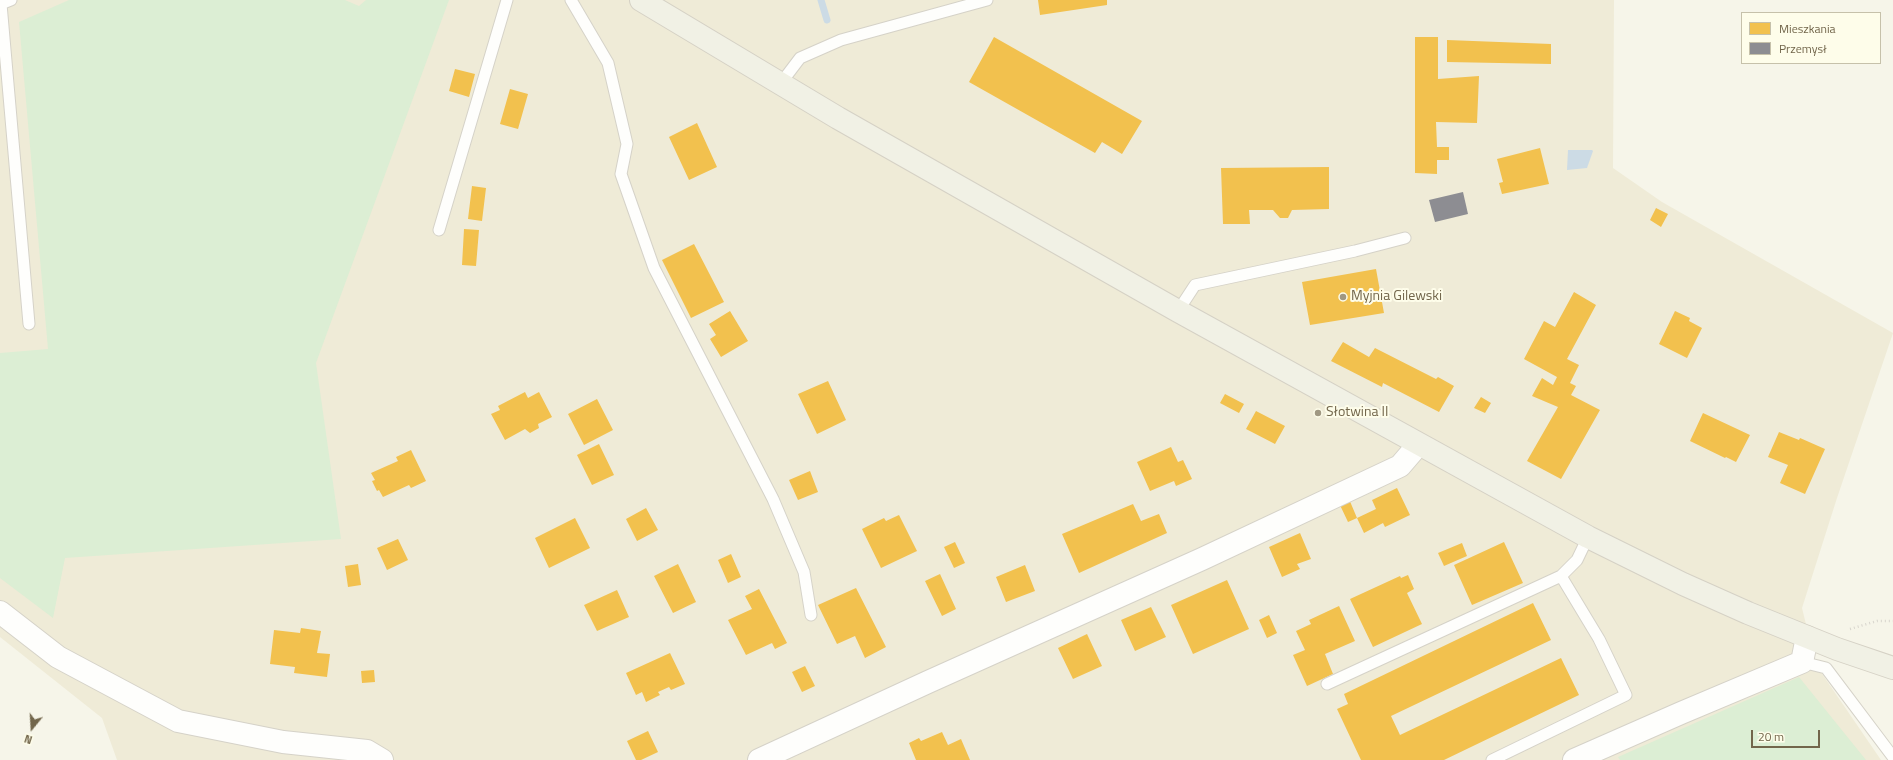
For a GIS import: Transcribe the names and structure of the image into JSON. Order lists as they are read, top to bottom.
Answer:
{
  "places": ["Myjnia Gilewski", "Słotwina II"],
  "legend": ["Mieszkania", "Przemysł"],
  "scale_bar": "20 m",
  "north": "bottom"
}
